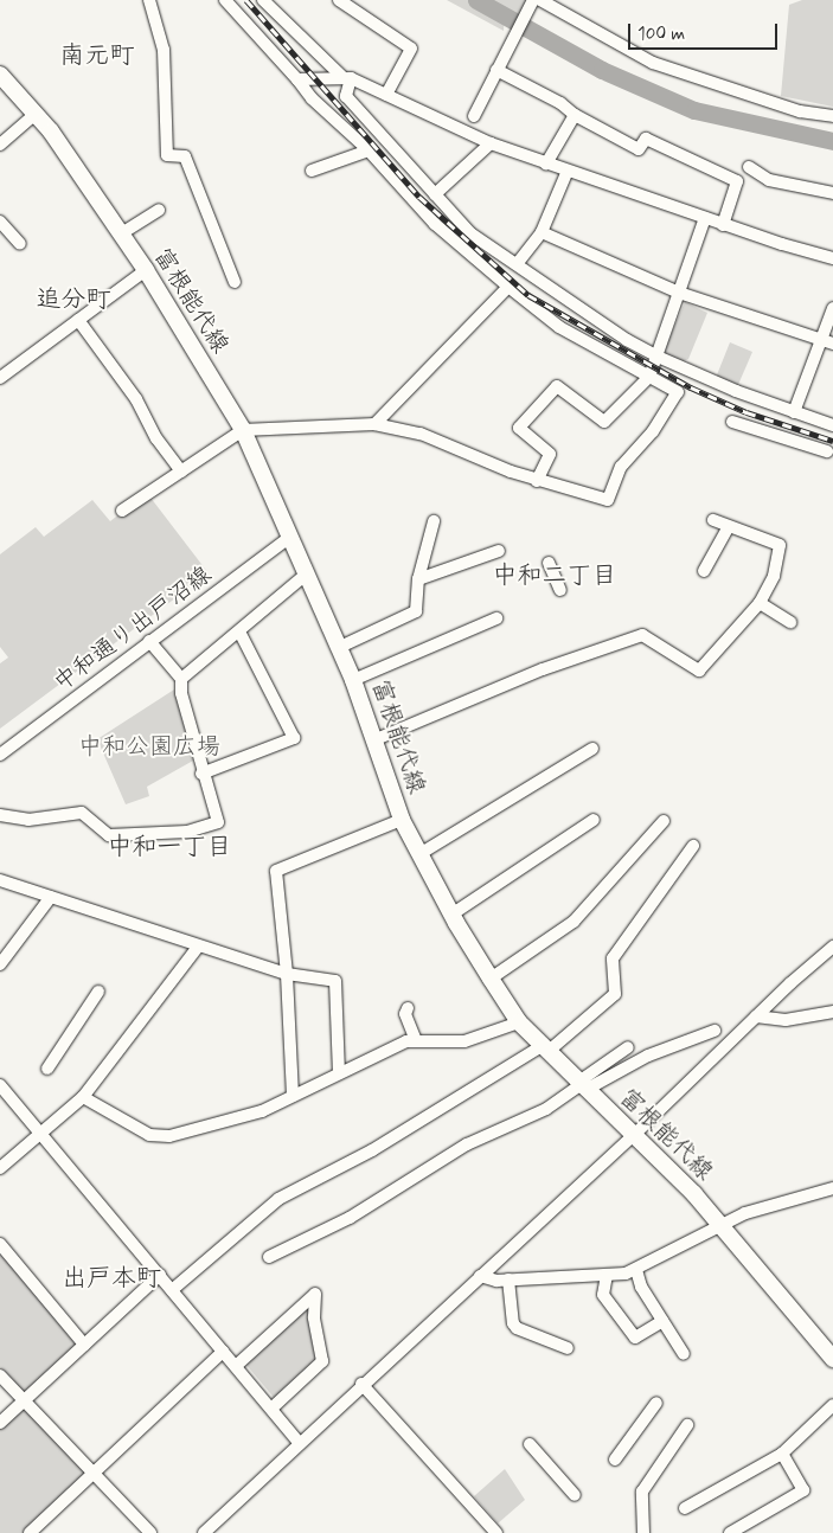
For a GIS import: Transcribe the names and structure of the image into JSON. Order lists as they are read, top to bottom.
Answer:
{
  "streets": {
    "main road": ["富根能代線"],
    "street": ["中和通り出戸沼線"]
  },
  "crossings": [
    ["富根能代線", "中和通り出戸沼線"]
  ],
  "districts": [
    "南元町",
    "追分町",
    "中和二丁目",
    "中和一丁目",
    "出戸本町"
  ],
  "parks": ["中和公園広場"],
  "scale_bar": "100 m"
}
